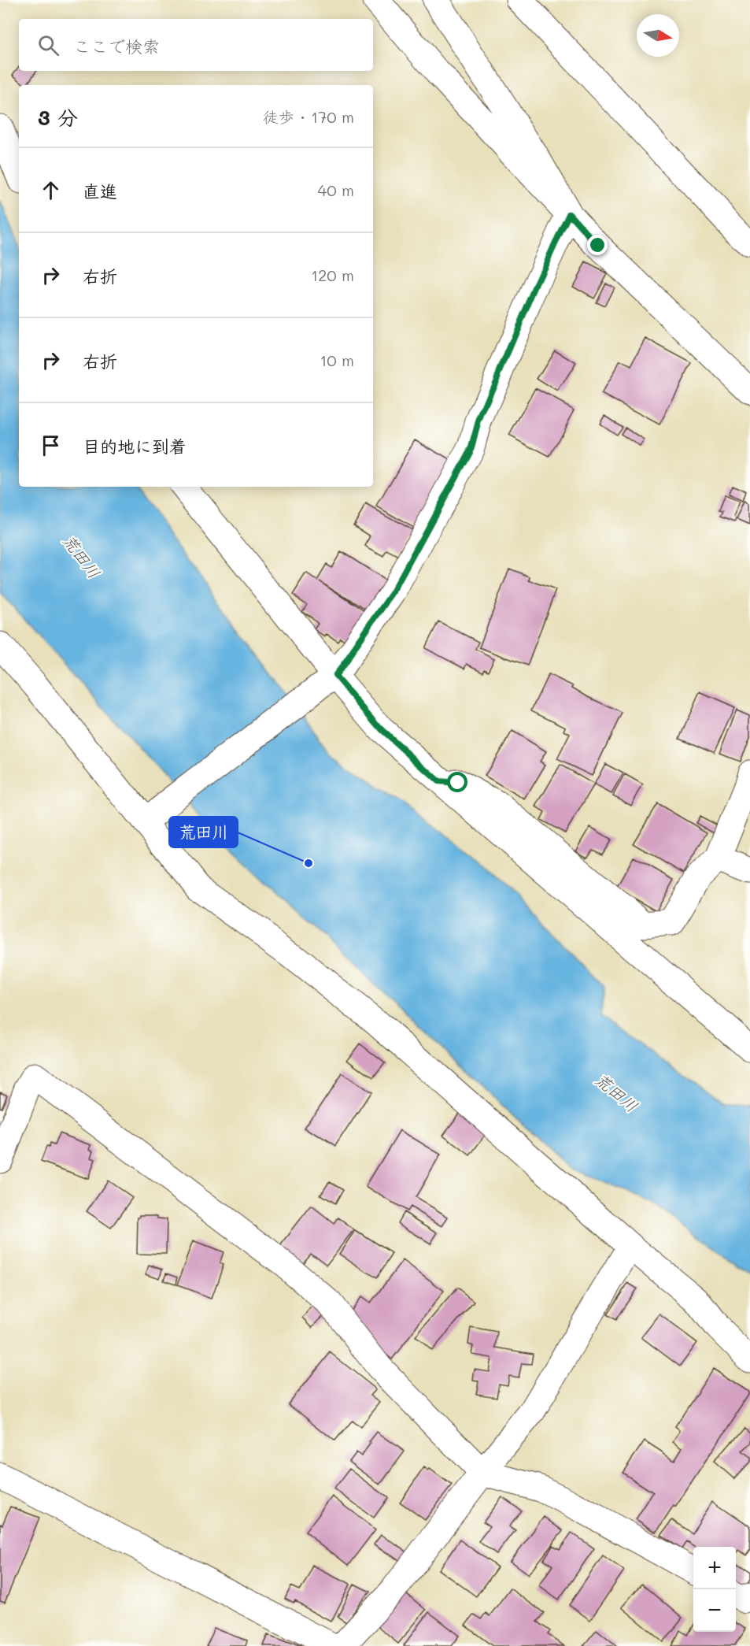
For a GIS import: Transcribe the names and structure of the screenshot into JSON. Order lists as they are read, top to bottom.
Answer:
{
  "water": ["荒田川"],
  "places": ["荒田川"],
  "north": "right",
  "page": {
    "search": "ここで検索",
    "heading": ["3 分", "徒歩 · 170 m"],
    "list": [
      ["直進", "40 m"],
      ["右折", "120 m"],
      ["右折", "10 m"],
      "目的地に到着"
    ],
    "map_buttons": ["+", "−"]
  }
}
